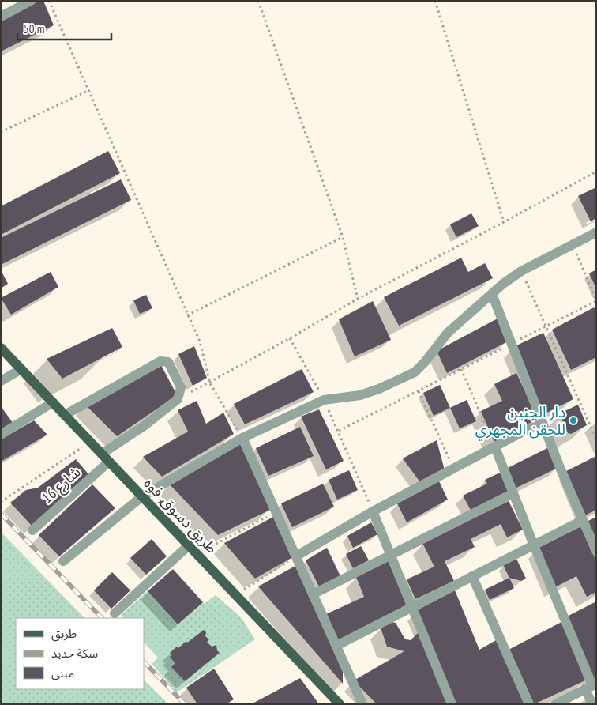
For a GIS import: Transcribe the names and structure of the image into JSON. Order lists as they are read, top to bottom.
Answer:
{
  "streets": {
    "main road": ["طريق دسوق, فوه"],
    "street": ["شارع 16"]
  },
  "crossings": [
    ["شارع 16", "طريق دسوق, فوه"]
  ],
  "places": ["دار الجنين للحقن المجهري"],
  "legend": ["طريق", "سكة حديد", "مبنى"],
  "scale_bar": "50 m"
}
